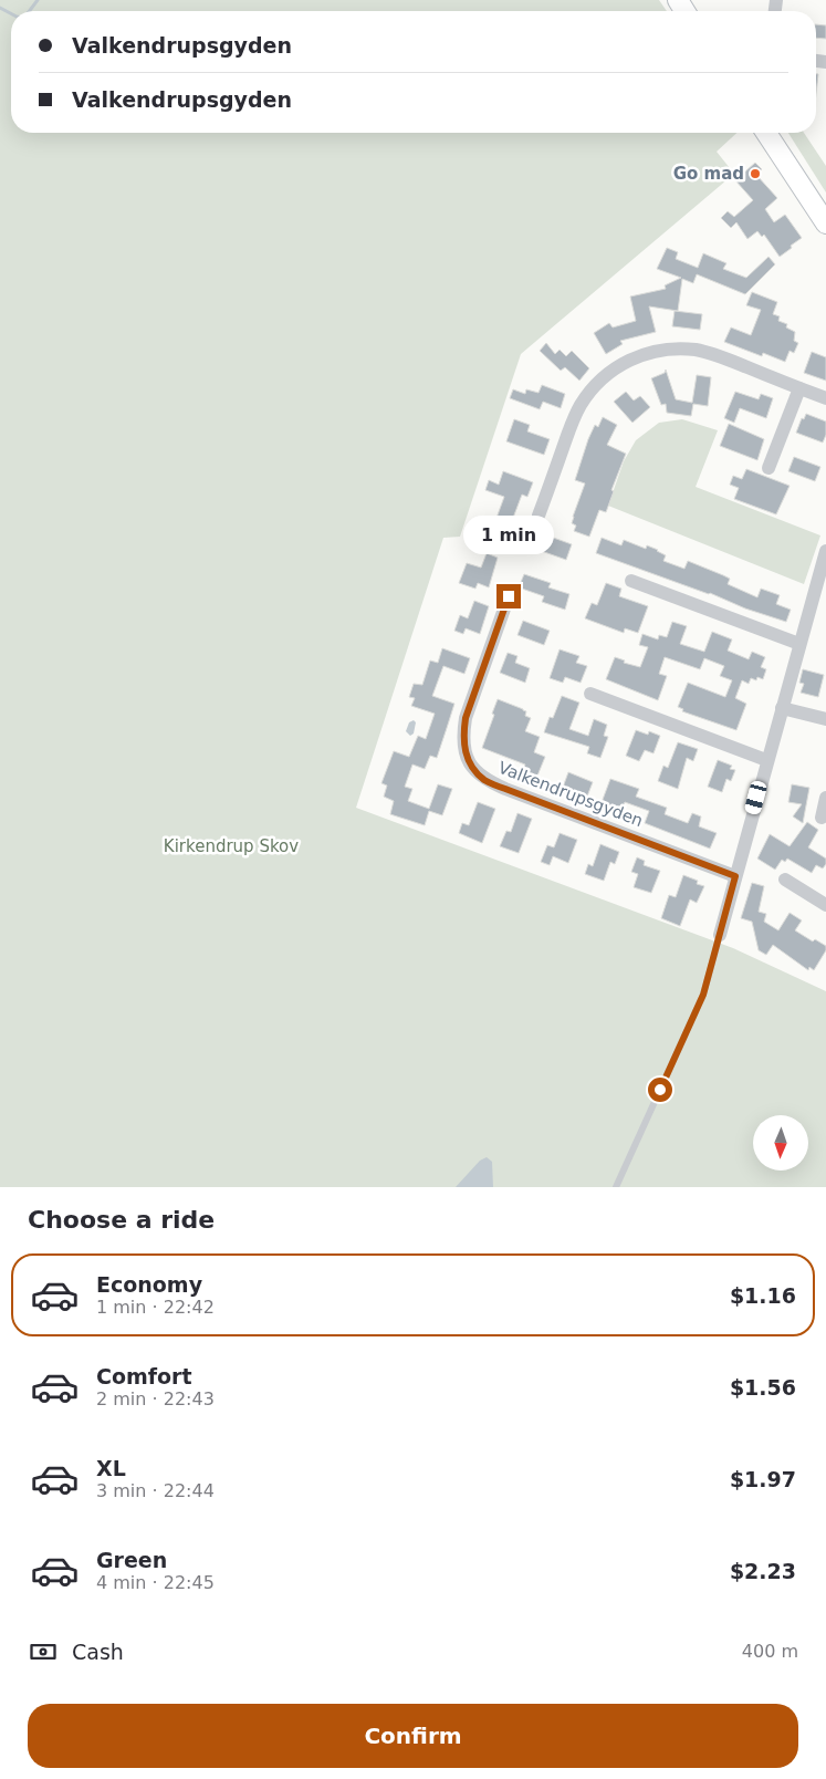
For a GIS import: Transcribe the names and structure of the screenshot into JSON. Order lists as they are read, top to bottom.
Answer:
{
  "streets": {
    "street": ["Valkendrupsgyden"]
  },
  "parks": ["Kirkendrup Skov"],
  "places": ["Go mad"],
  "north": "bottom",
  "page": {
    "banner": ["Valkendrupsgyden", "Valkendrupsgyden"],
    "bubble": "1 min",
    "heading": "Choose a ride",
    "list": [
      {
        "name": "Economy",
        "note": "1 min · 22:42",
        "value": "$1.16"
      },
      {
        "name": "Comfort",
        "note": "2 min · 22:43",
        "value": "$1.56"
      },
      {
        "name": "XL",
        "note": "3 min · 22:44",
        "value": "$1.97"
      },
      {
        "name": "Green",
        "note": "4 min · 22:45",
        "value": "$2.23"
      }
    ],
    "pay": ["Cash", "400 m"],
    "buttons": "Confirm"
  }
}
